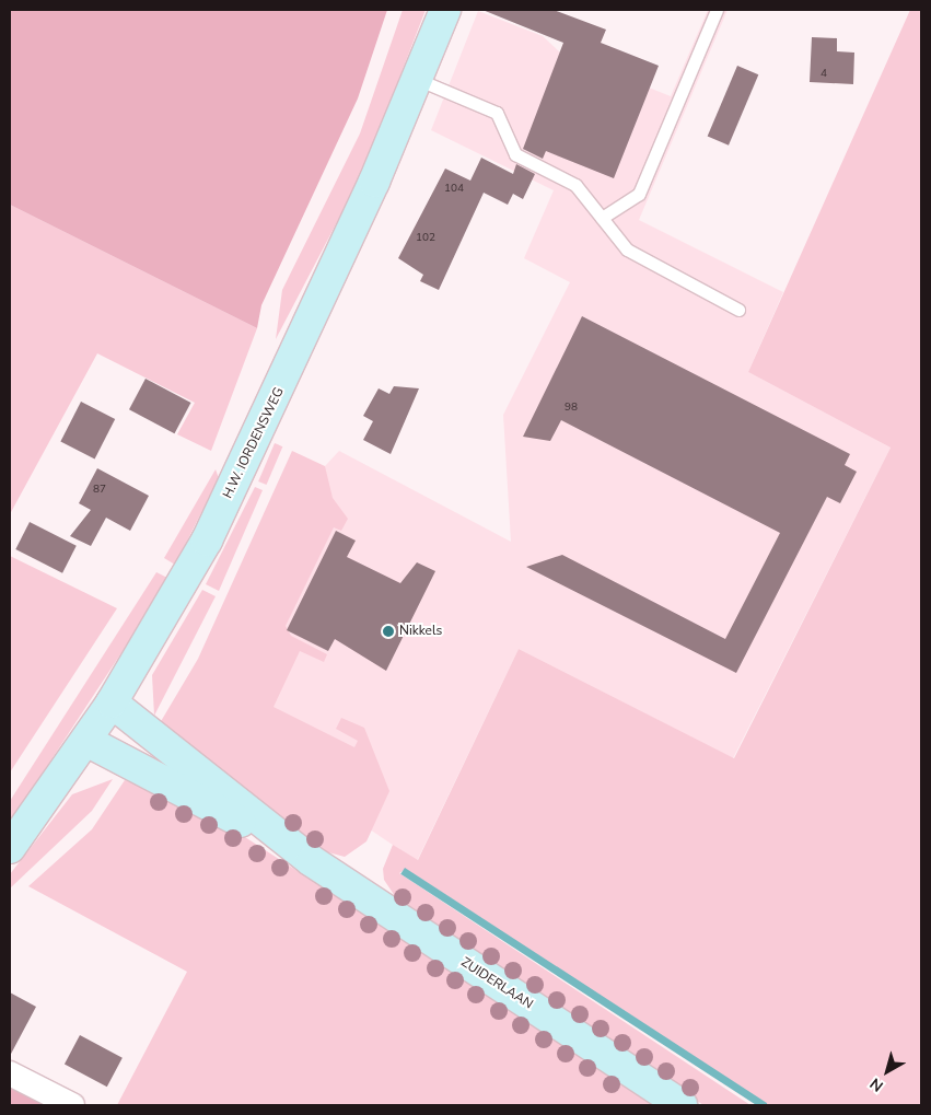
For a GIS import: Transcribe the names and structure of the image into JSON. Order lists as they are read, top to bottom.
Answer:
{
  "streets": {
    "main road": ["H.W. IORDENSWEG", "ZUIDERLAAN"]
  },
  "crossings": [
    ["H.W. IORDENSWEG", "ZUIDERLAAN"]
  ],
  "places": ["Nikkels"],
  "house_numbers": [
    "4",
    "104",
    "102",
    "98",
    "87"
  ],
  "north": "bottom left"
}
